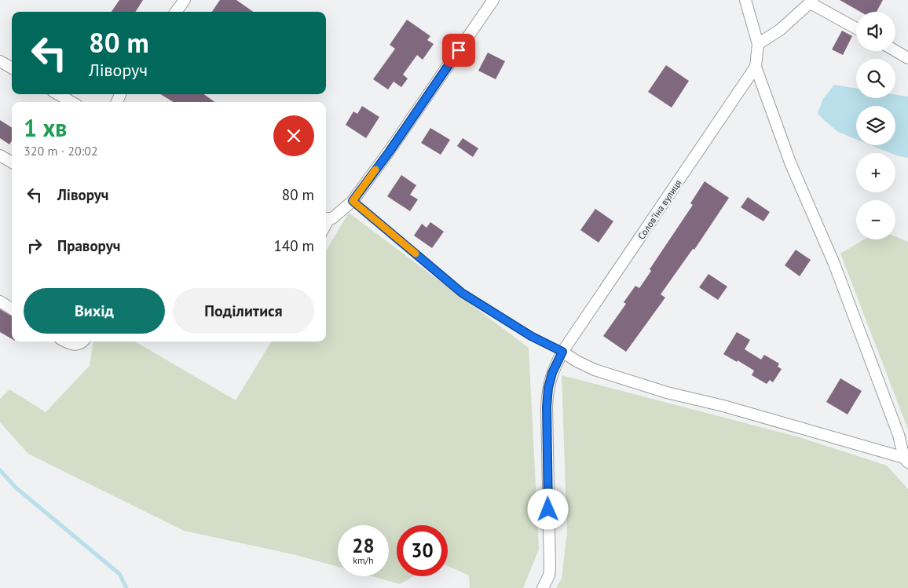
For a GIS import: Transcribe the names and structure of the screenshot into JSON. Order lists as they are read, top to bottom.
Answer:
{
  "streets": {
    "street": ["Соловʼїна вулиця"]
  },
  "page": {
    "map_buttons": ["+", "−"],
    "turn": ["80 m", "Ліворуч"],
    "heading": ["1 хв", "320 m · 20:02"],
    "list": [
      {
        "name": "Ліворуч",
        "value": "80 m"
      },
      {
        "name": "Праворуч",
        "value": "140 m"
      }
    ],
    "buttons": ["Вихід", "Поділитися"],
    "speed": "28 km/h",
    "limit": "30"
  }
}
